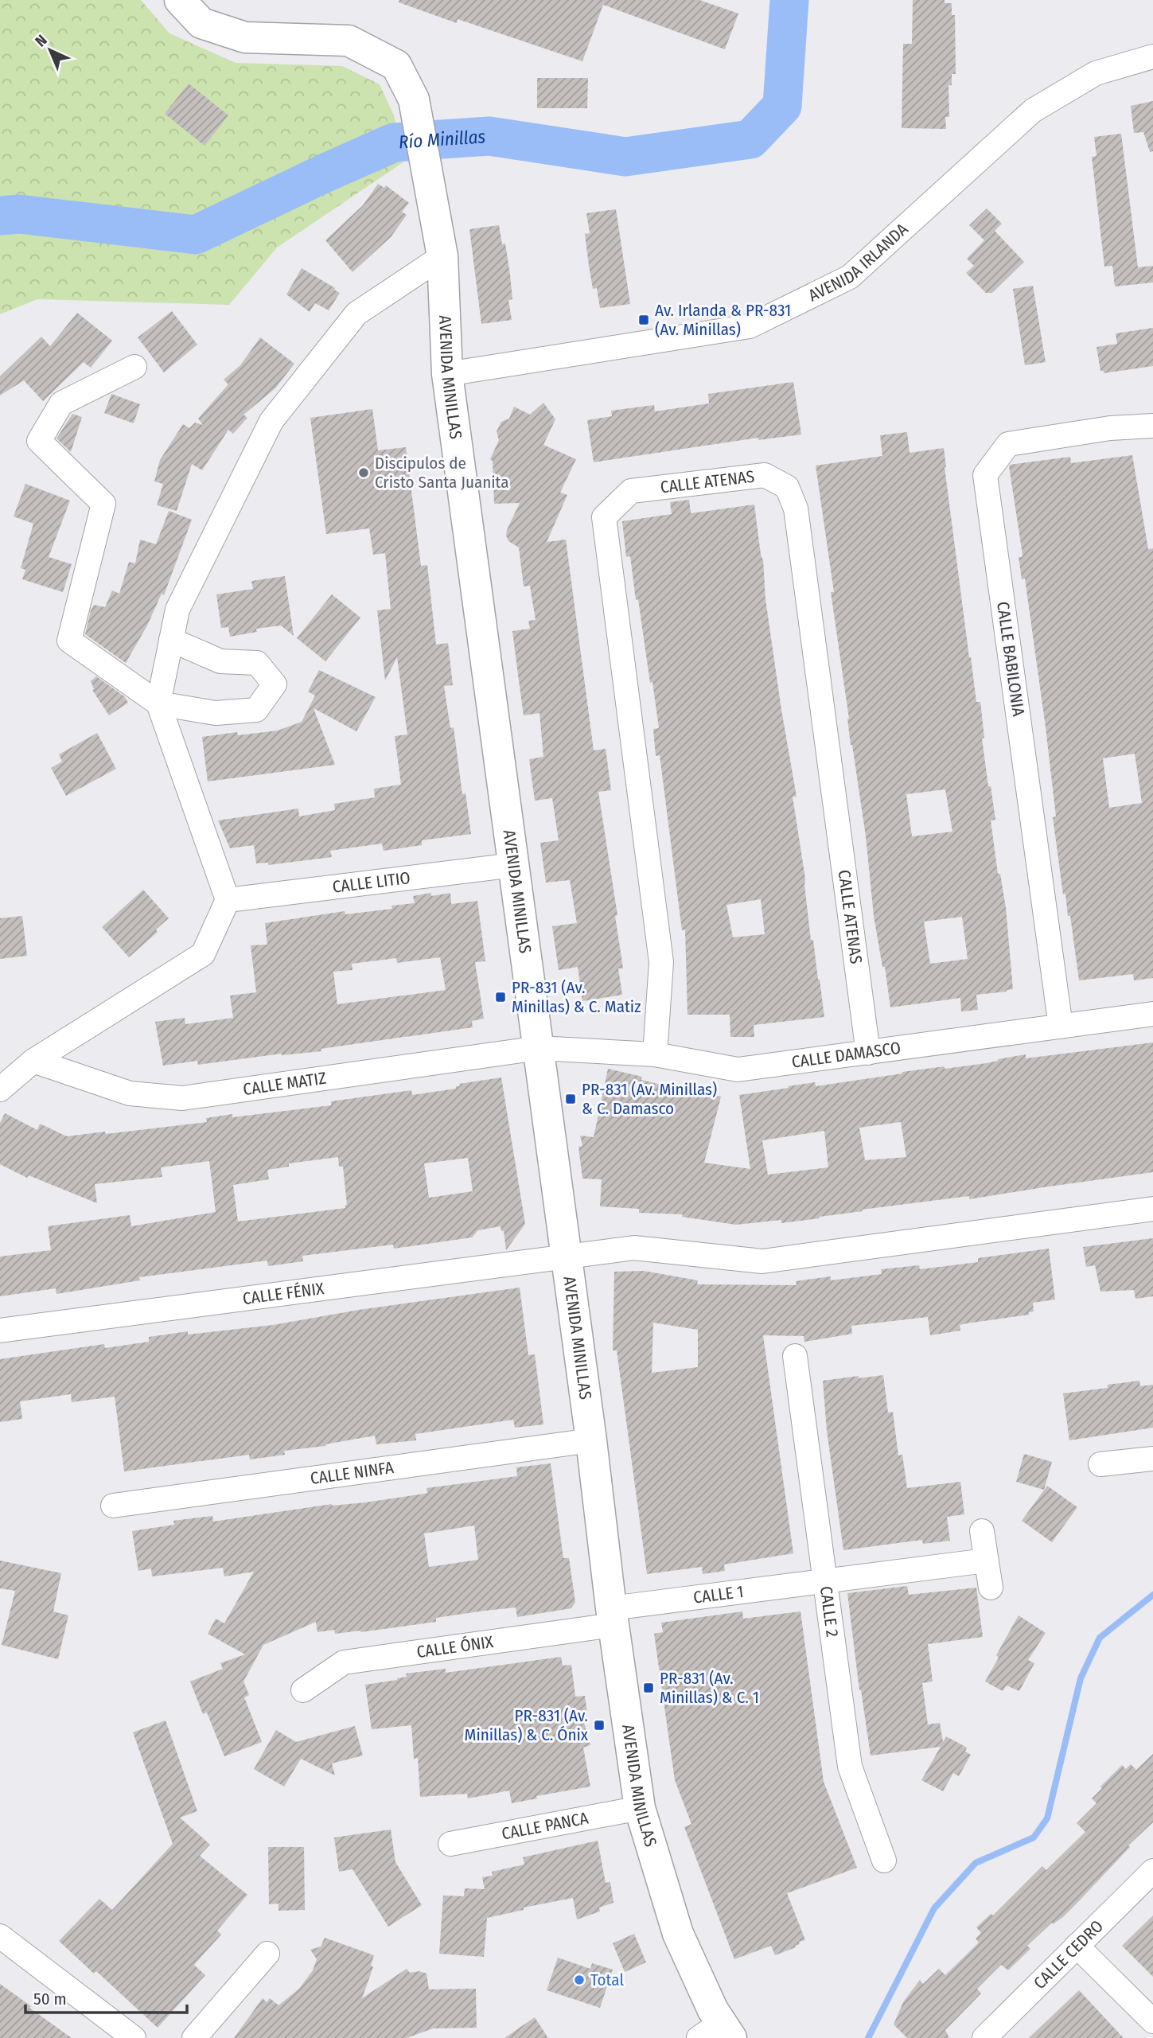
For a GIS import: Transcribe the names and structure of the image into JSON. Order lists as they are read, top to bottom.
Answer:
{
  "streets": {
    "street": [
      "AVENIDA IRLANDA",
      "AVENIDA MINILLAS",
      "CALLE ATENAS",
      "CALLE BABILONIA",
      "CALLE LITIO",
      "CALLE DAMASCO",
      "CALLE MATIZ",
      "CALLE FÉNIX",
      "CALLE NINFA",
      "CALLE 1",
      "CALLE 2",
      "CALLE ÓNIX",
      "CALLE PANCA",
      "CALLE CEDRO"
    ]
  },
  "crossings": [
    ["AVENIDA IRLANDA", "AVENIDA MINILLAS"],
    ["AVENIDA MINILLAS", "CALLE LITIO"],
    ["AVENIDA MINILLAS", "CALLE DAMASCO"],
    ["AVENIDA MINILLAS", "CALLE MATIZ"],
    ["AVENIDA MINILLAS", "CALLE FÉNIX"],
    ["AVENIDA MINILLAS", "CALLE NINFA"],
    ["AVENIDA MINILLAS", "CALLE 1"],
    ["AVENIDA MINILLAS", "CALLE ÓNIX"],
    ["AVENIDA MINILLAS", "CALLE PANCA"],
    ["CALLE ATENAS", "CALLE DAMASCO"],
    ["CALLE BABILONIA", "CALLE DAMASCO"],
    ["CALLE DAMASCO", "CALLE MATIZ"],
    ["CALLE 1", "CALLE 2"],
    ["CALLE 1", "CALLE ÓNIX"]
  ],
  "water": ["Río Minillas"],
  "places": {
    "transit": [
      "Av. Irlanda & PR-831 (Av. Minillas)",
      "PR-831 (Av. Minillas) & C. Matiz",
      "PR-831 (Av. Minillas) & C. Damasco",
      "PR-831 (Av. Minillas) & C. 1",
      "PR-831 (Av. Minillas) & C. Ónix"
    ],
    "other": ["Discipulos de Cristo Santa Juanita", "Total"]
  },
  "scale_bar": "50 m",
  "north": "top left"
}
